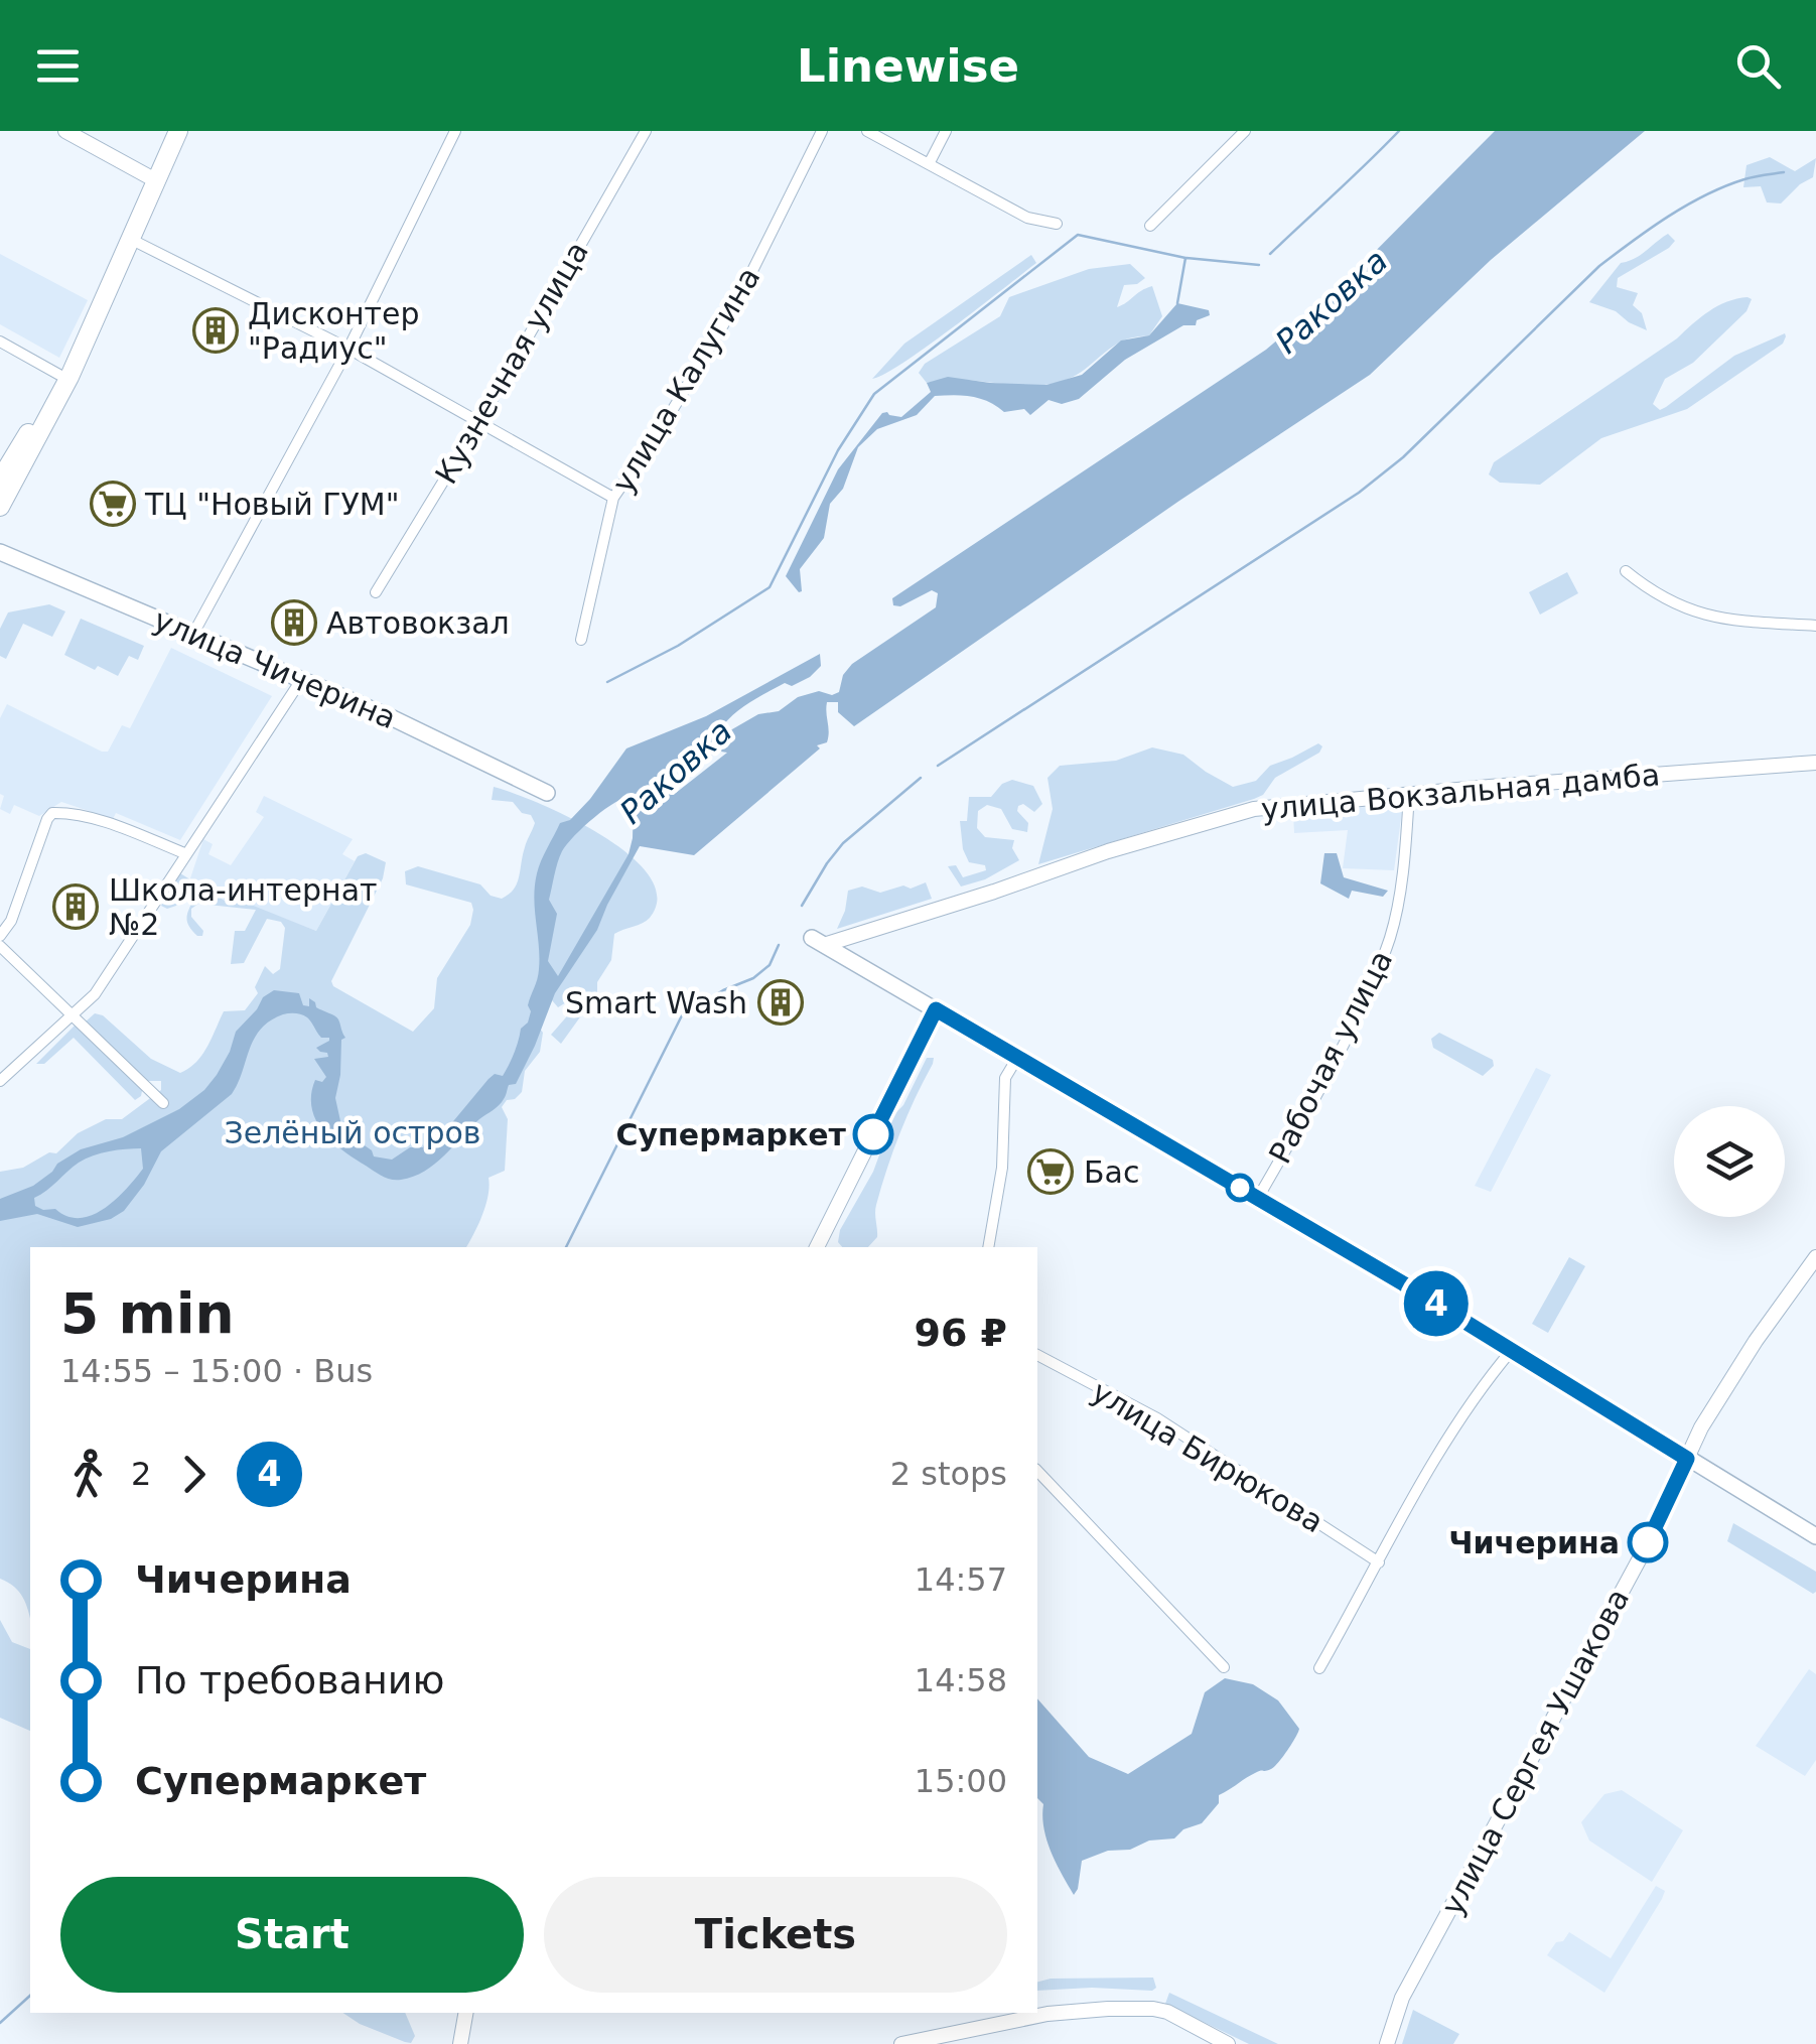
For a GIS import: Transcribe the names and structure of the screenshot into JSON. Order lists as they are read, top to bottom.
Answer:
{
  "streets": {
    "main road": ["улица Чичерина"],
    "street": [
      "Кузнечная улица",
      "улица Калугина",
      "улица Вокзальная дамба",
      "Рабочая улица",
      "улица Бирюкова",
      "улица Сергея Ушакова"
    ]
  },
  "crossings": [
    ["улица Вокзальная дамба", "Рабочая улица"]
  ],
  "water": ["Раковка"],
  "parks": ["Зелёный остров"],
  "places": {
    "building": [
      "Дисконтер \"Радиус\"",
      "Автовокзал",
      "Школа-интернат №2",
      "Smart Wash"
    ],
    "supermarket": ["ТЦ \"Новый ГУМ\"", "Бас"],
    "other": ["Супермаркет", "Чичерина"]
  },
  "lines": ["bus line 4"],
  "page": {
    "header": "Linewise",
    "on_map": "4",
    "heading": ["5 min", "14:55 – 15:00 · Bus", "96 ₽"],
    "legs": ["2", "4", "2 stops"],
    "list": [
      {
        "name": "Чичерина",
        "value": "14:57"
      },
      {
        "name": "По требованию",
        "value": "14:58"
      },
      {
        "name": "Супермаркет",
        "value": "15:00"
      }
    ],
    "buttons": ["Start", "Tickets"]
  }
}
